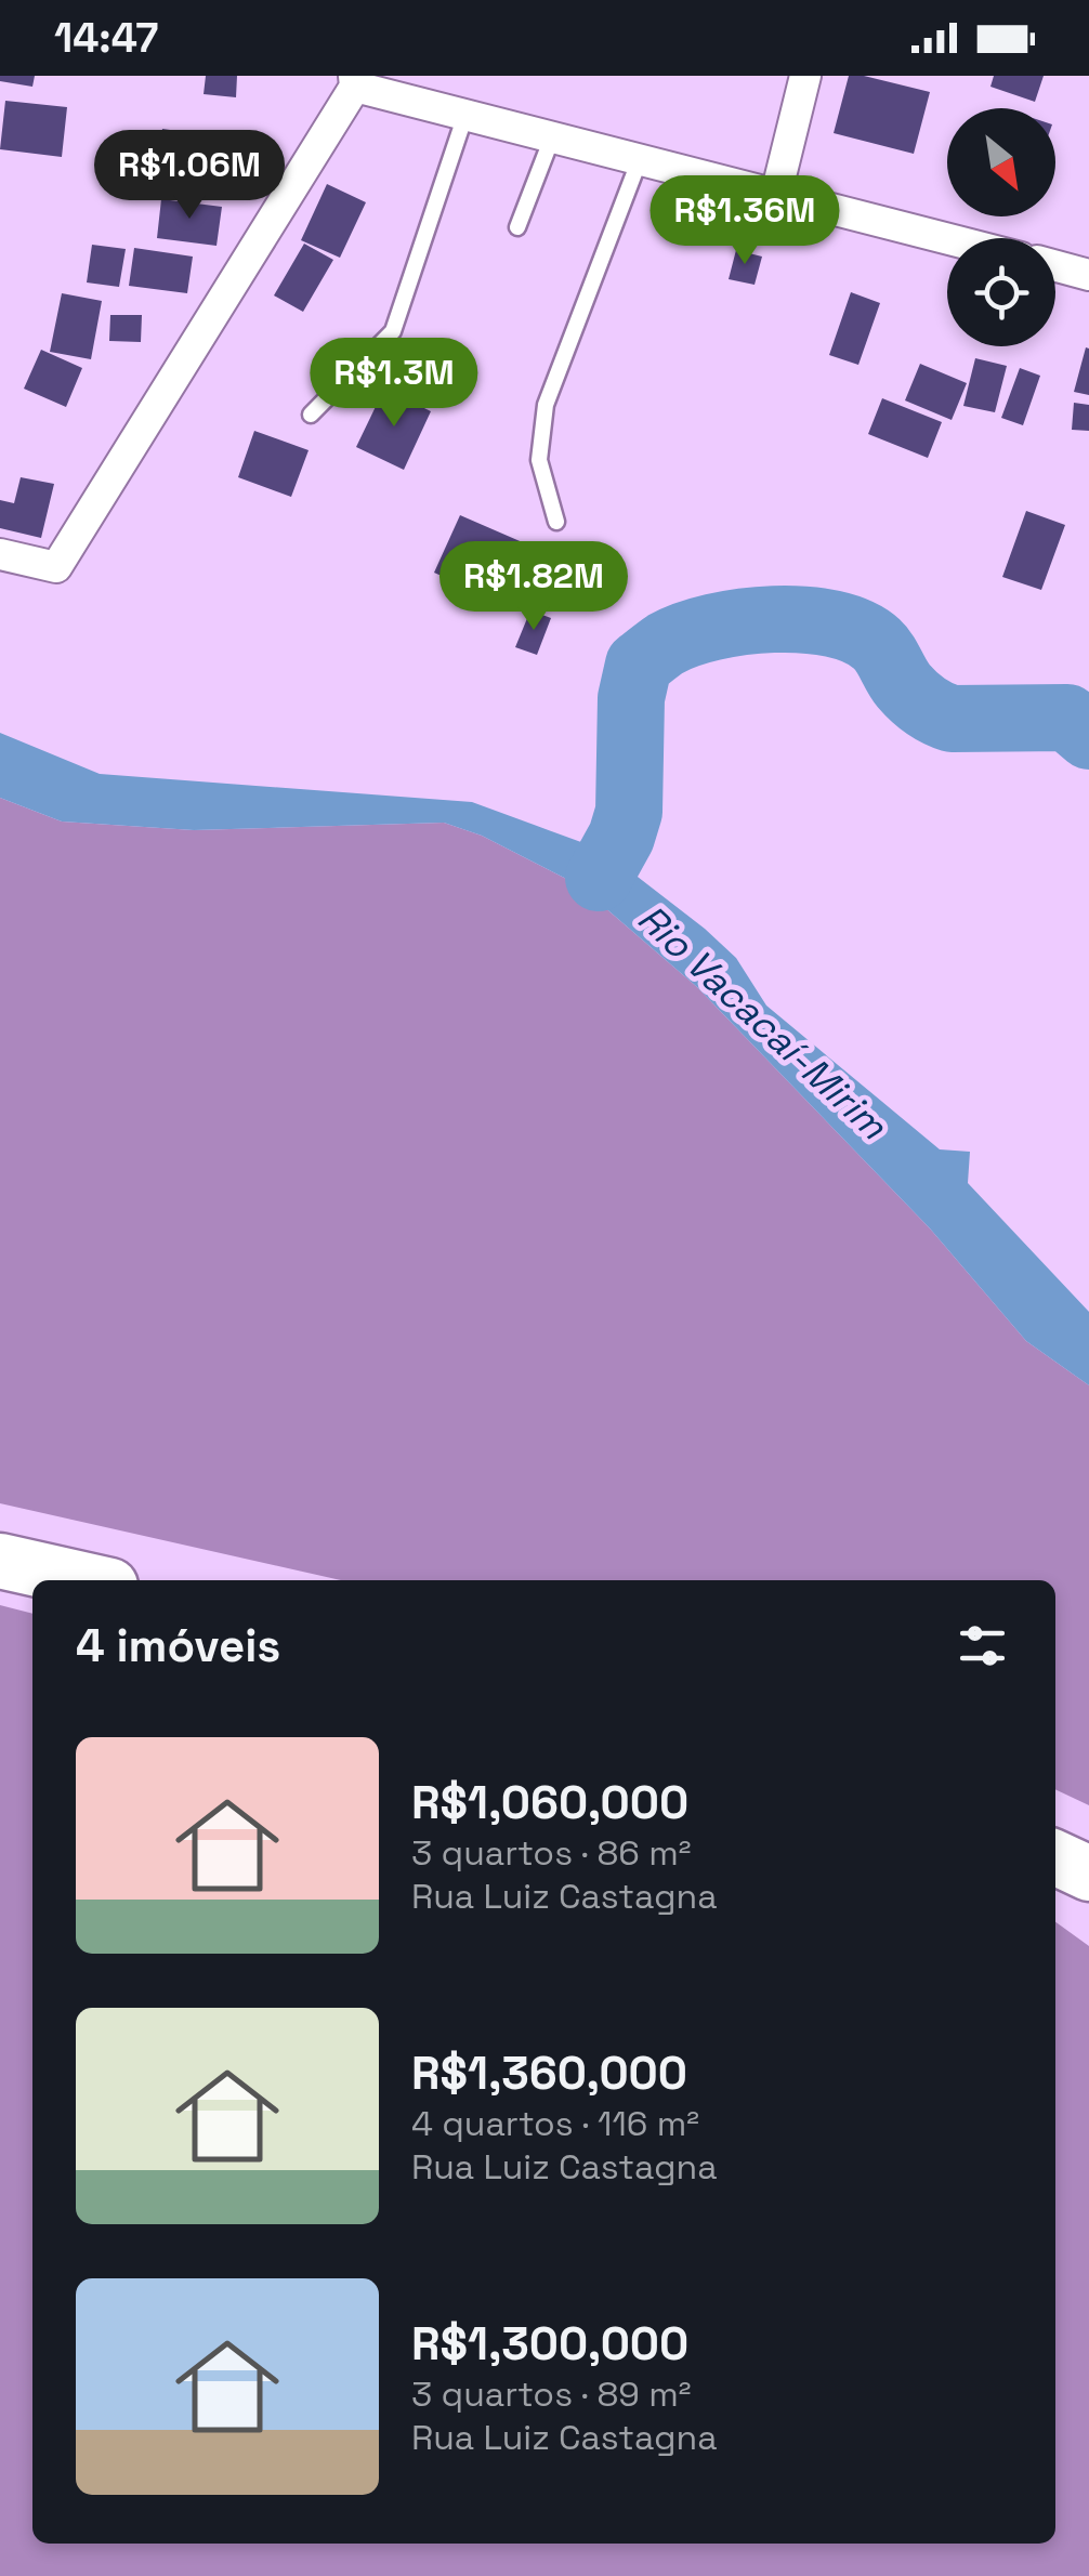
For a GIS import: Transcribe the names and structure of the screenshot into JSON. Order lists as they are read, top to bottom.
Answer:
{
  "water": ["Rio Vacacaí-Mirim"],
  "north": "bottom right",
  "page": {
    "status": "14:47",
    "price": [
      "R$1.06M",
      "R$1.36M",
      "R$1.3M",
      "R$1.82M"
    ],
    "heading": "4 imóveis",
    "list": [
      {
        "name": "R$1,060,000",
        "note": "3 quartos · 86 m² · Rua Luiz Castagna"
      },
      {
        "name": "R$1,360,000",
        "note": "4 quartos · 116 m² · Rua Luiz Castagna"
      },
      {
        "name": "R$1,300,000",
        "note": "3 quartos · 89 m² · Rua Luiz Castagna"
      }
    ]
  }
}
